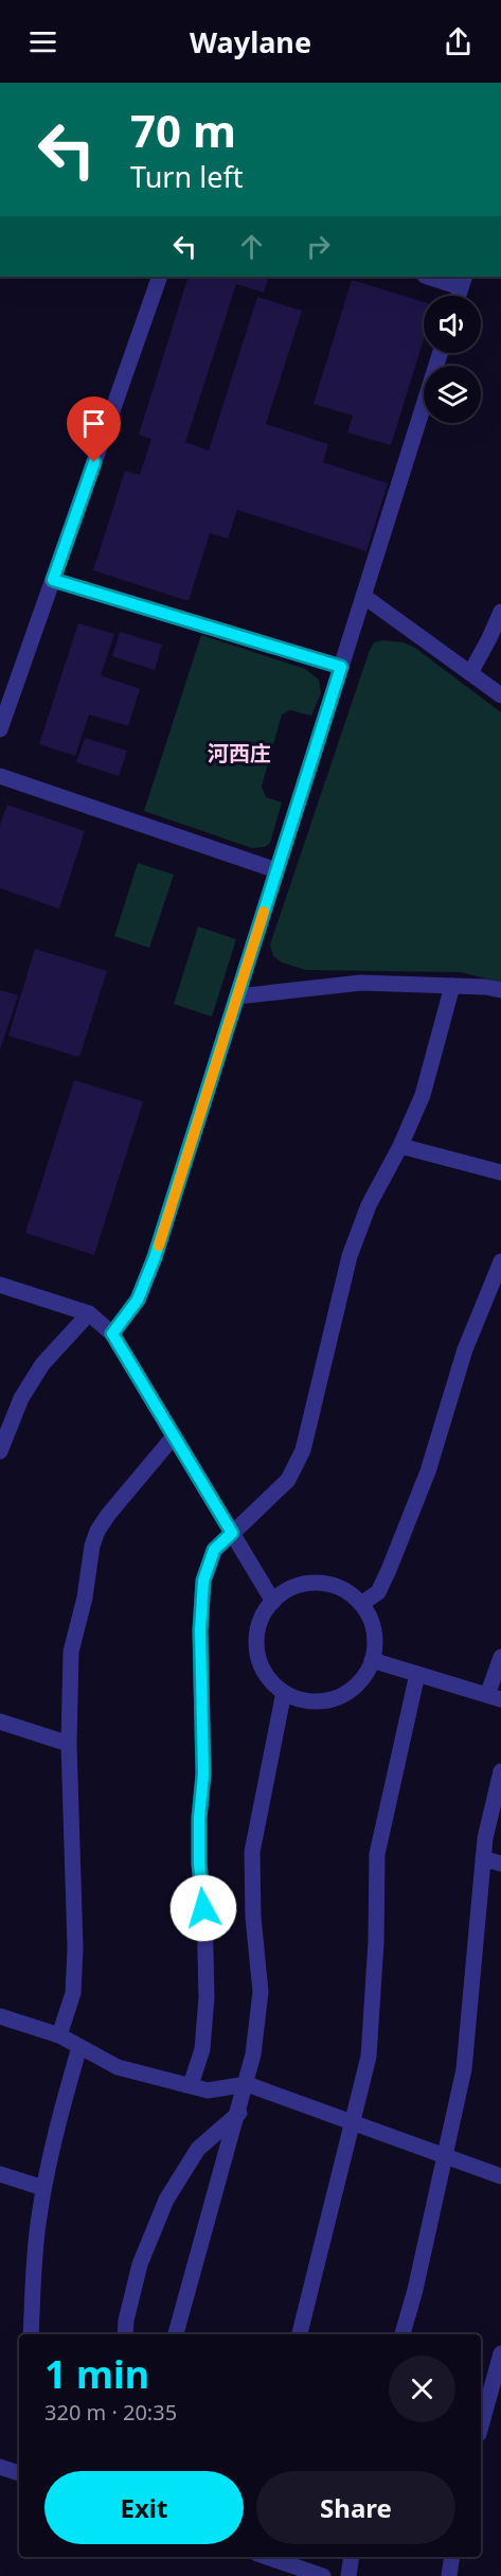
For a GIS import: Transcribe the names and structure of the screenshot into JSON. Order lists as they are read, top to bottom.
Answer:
{
  "districts": ["河西庄"],
  "page": {
    "header": "Waylane",
    "turn": ["70 m", "Turn left"],
    "heading": ["1 min", "320 m · 20:35"],
    "buttons": ["Exit", "Share"]
  }
}
